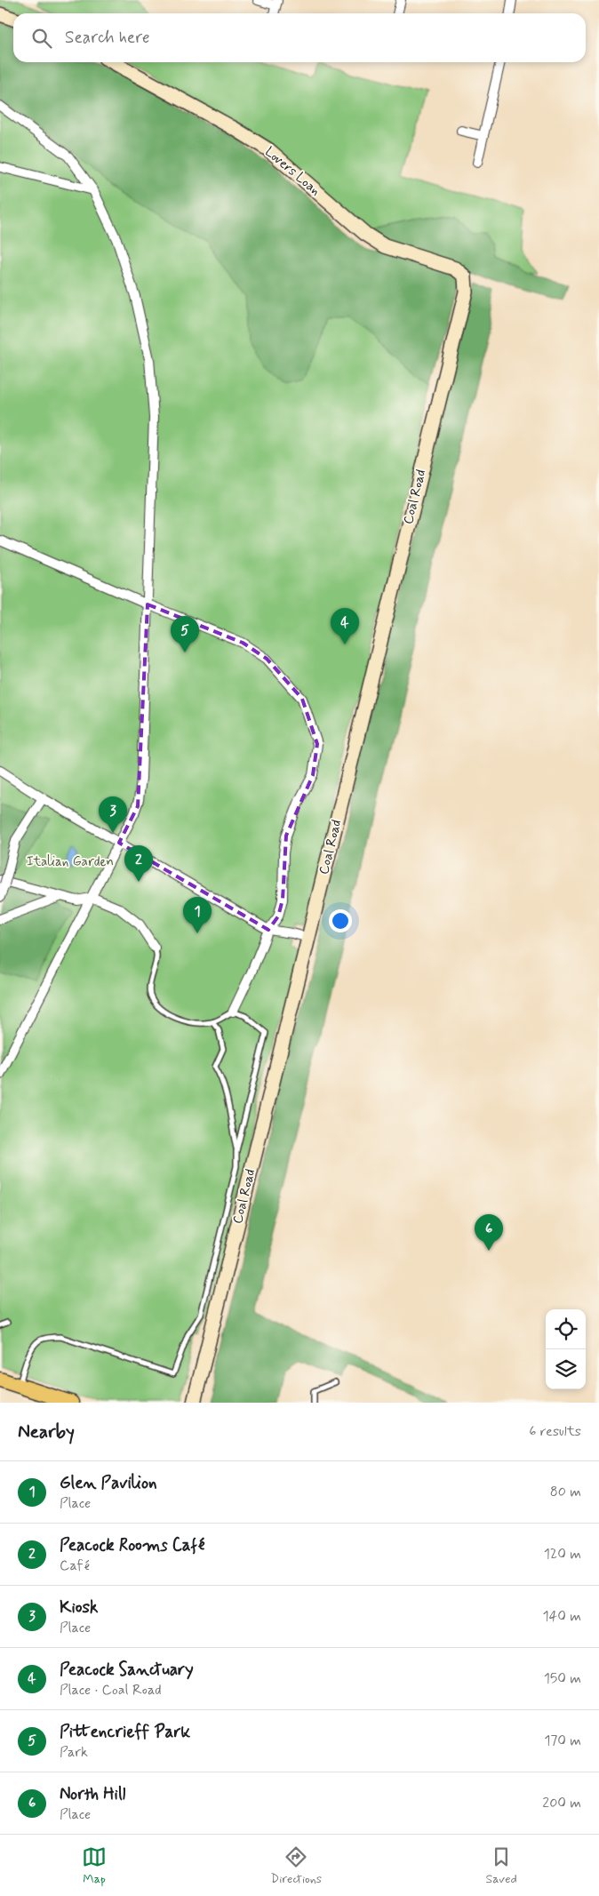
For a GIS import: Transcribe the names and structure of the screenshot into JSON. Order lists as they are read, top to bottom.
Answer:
{
  "streets": {
    "street": ["Lovers Loan", "Coal Road"]
  },
  "crossings": [
    ["Lovers Loan", "Coal Road"]
  ],
  "parks": ["Italian Garden"],
  "page": {
    "search": "Search here",
    "pins": [
      "4",
      "5",
      "3",
      "2",
      "1",
      "6"
    ],
    "heading": ["Nearby", "6 results"],
    "list": [
      {
        "mark": "1",
        "name": "Glen Pavilion",
        "note": "Place",
        "value": "80 m"
      },
      {
        "mark": "2",
        "name": "Peacock Rooms Café",
        "note": "Café",
        "value": "120 m"
      },
      {
        "mark": "3",
        "name": "Kiosk",
        "note": "Place",
        "value": "140 m"
      },
      {
        "mark": "4",
        "name": "Peacock Sanctuary",
        "note": "Place · Coal Road",
        "value": "150 m"
      },
      {
        "mark": "5",
        "name": "Pittencrieff Park",
        "note": "Park",
        "value": "170 m"
      },
      {
        "mark": "6",
        "name": "North Hill",
        "note": "Place",
        "value": "200 m"
      }
    ],
    "nav": ["Map", "Directions", "Saved"]
  }
}
